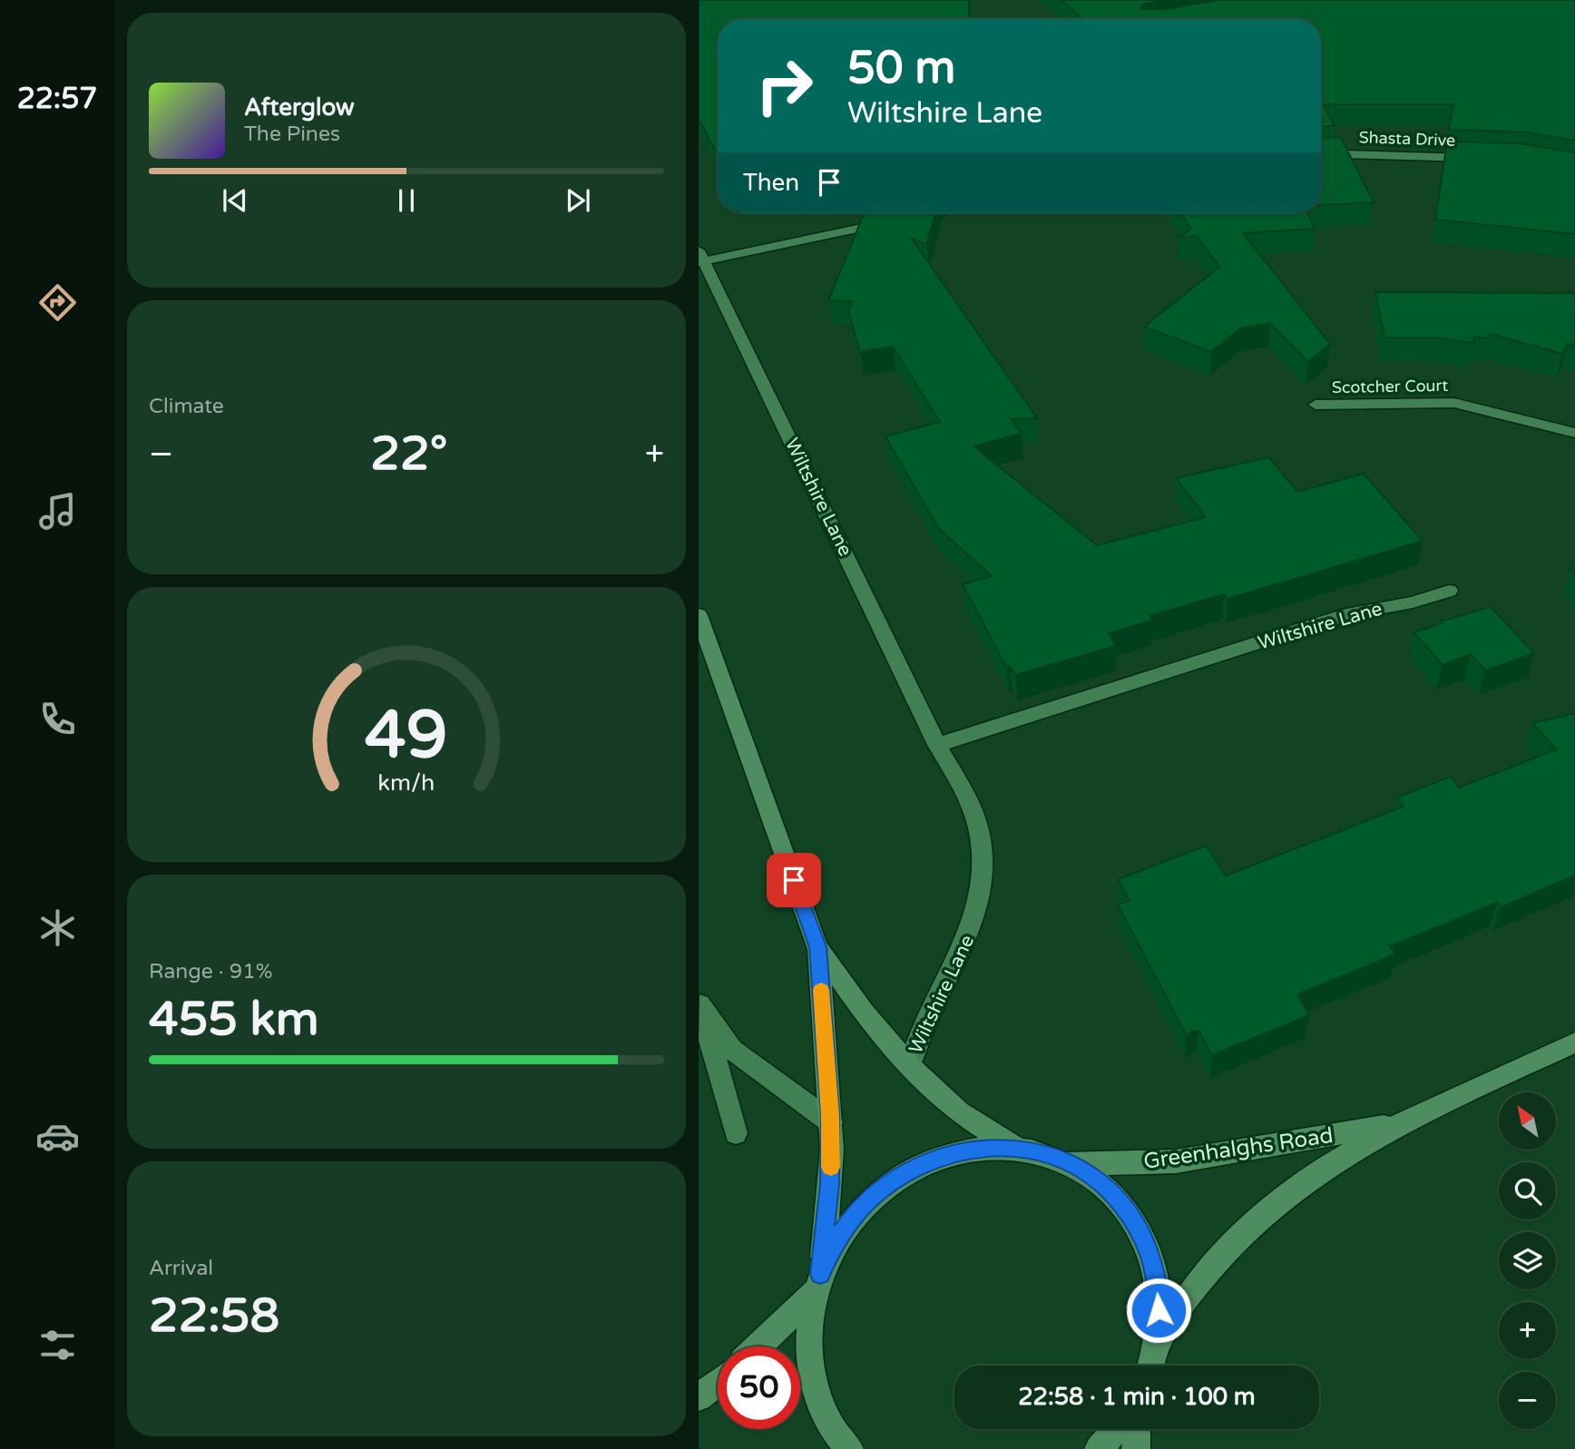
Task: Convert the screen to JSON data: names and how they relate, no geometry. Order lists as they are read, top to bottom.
{
  "streets": {
    "main road": ["Wiltshire Lane", "Greenhalghs Road"],
    "street": ["Shasta Drive", "Scotcher Court"]
  },
  "north": "top left",
  "page": {
    "tabs": "22:57",
    "turn": ["50 m", "Wiltshire Lane"],
    "song": ["Afterglow", "The Pines"],
    "then": "Then",
    "tile": [
      "Climate",
      ["Range · 91%", "455 km"],
      ["Arrival", "22:58"]
    ],
    "heat": ["−", "22°", "+"],
    "map_buttons": ["+", "−"],
    "limit": "50",
    "trip": "22:58 · 1 min · 100 m",
    "gauge": ["49", "km/h"]
  }
}
